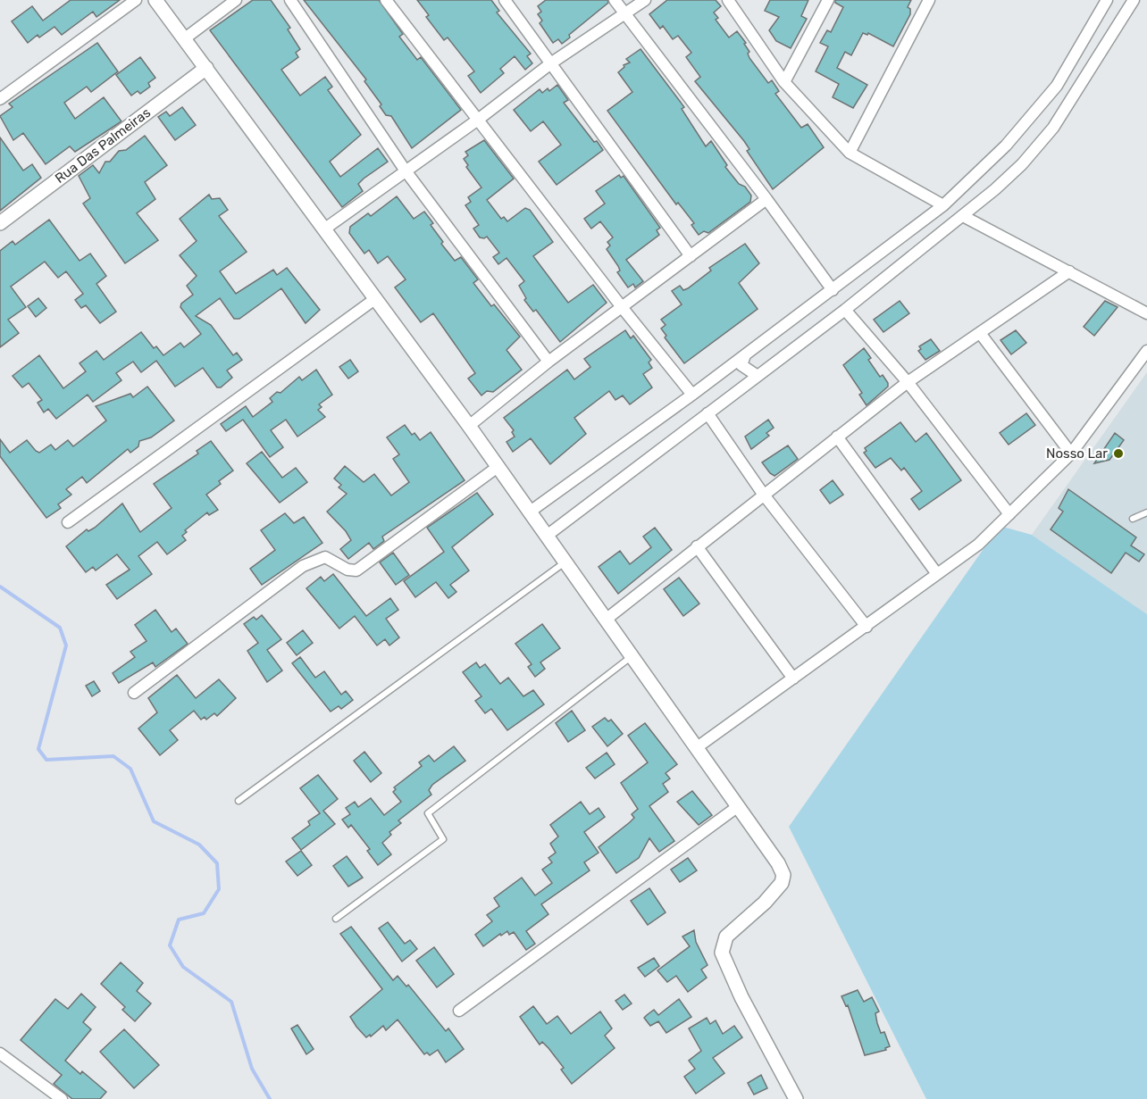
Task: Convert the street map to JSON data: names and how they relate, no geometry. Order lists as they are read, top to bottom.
{
  "streets": {
    "street": ["Rua Das Palmeiras"]
  },
  "places": ["Nosso Lar"]
}
